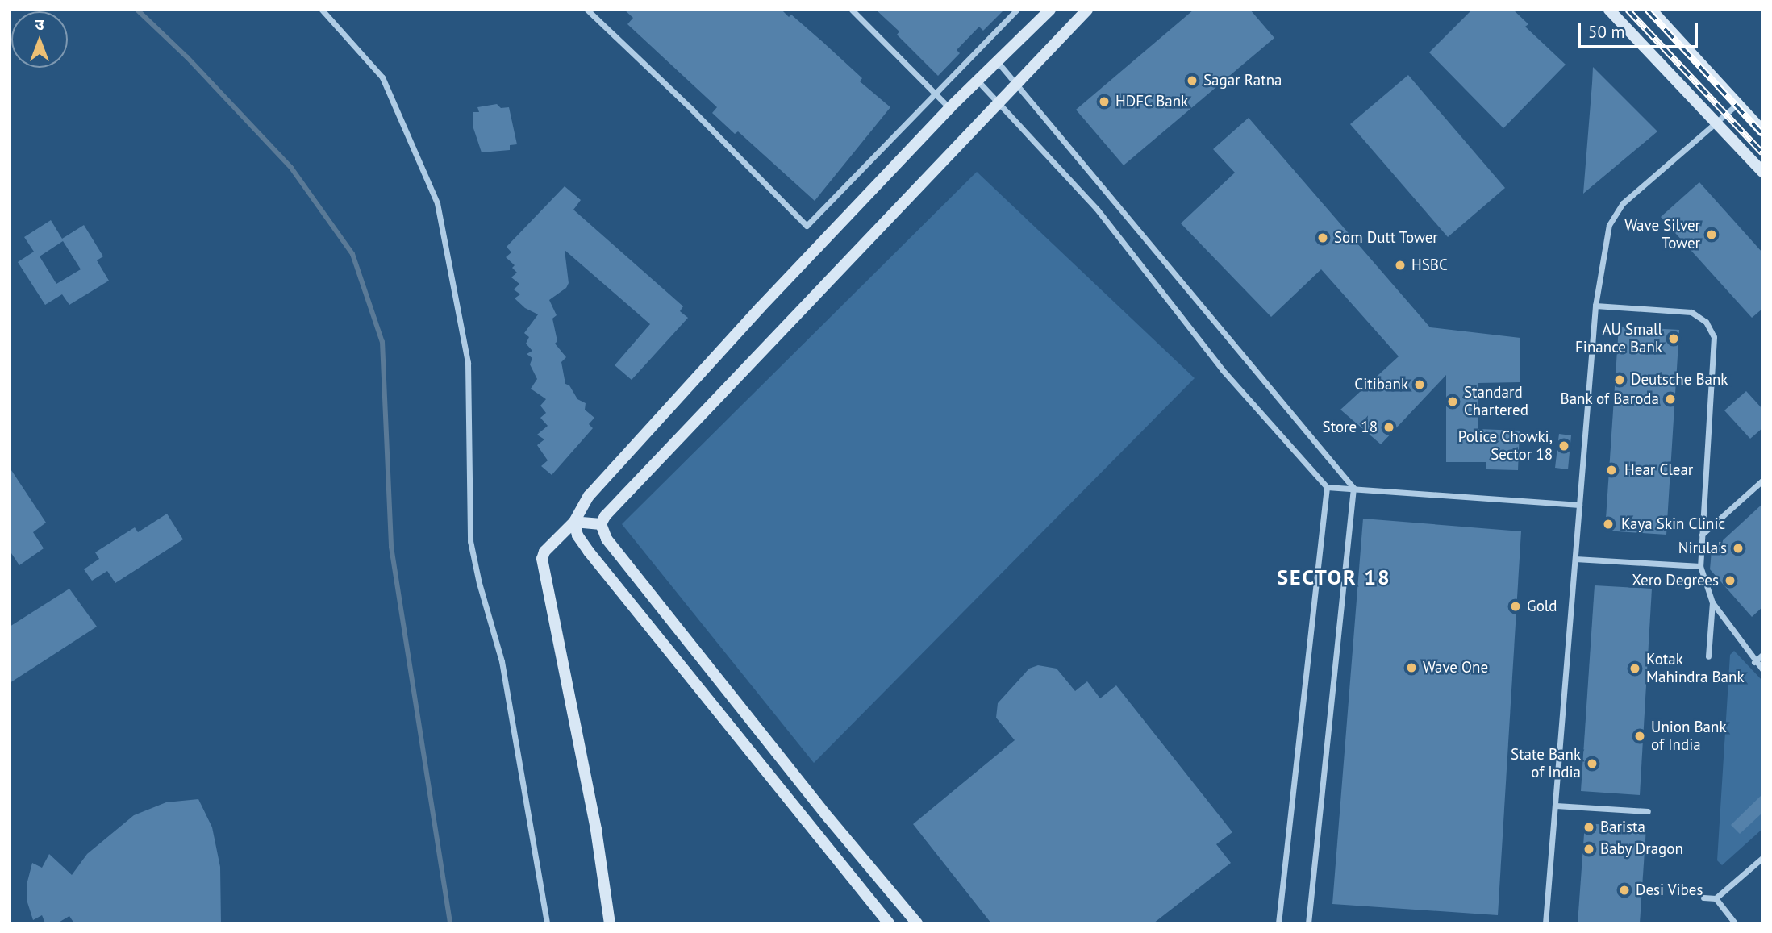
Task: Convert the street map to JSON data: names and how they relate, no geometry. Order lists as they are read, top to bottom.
{
  "districts": ["SECTOR 18"],
  "places": [
    "Sagar Ratna",
    "HDFC Bank",
    "Wave Silver Tower",
    "Som Dutt Tower",
    "HSBC",
    "AU Small Finance Bank",
    "Deutsche Bank",
    "Citibank",
    "Bank of Baroda",
    "Standard Chartered",
    "Store 18",
    "Police Chowki, Sector 18",
    "Hear Clear",
    "Kaya Skin Clinic",
    "Nirula's",
    "Xero Degrees",
    "Gold",
    "Wave One",
    "Kotak Mahindra Bank",
    "Union Bank of India",
    "State Bank of India",
    "Barista",
    "Baby Dragon",
    "Desi Vibes"
  ],
  "scale_bar": "50 m",
  "north": "top"
}
